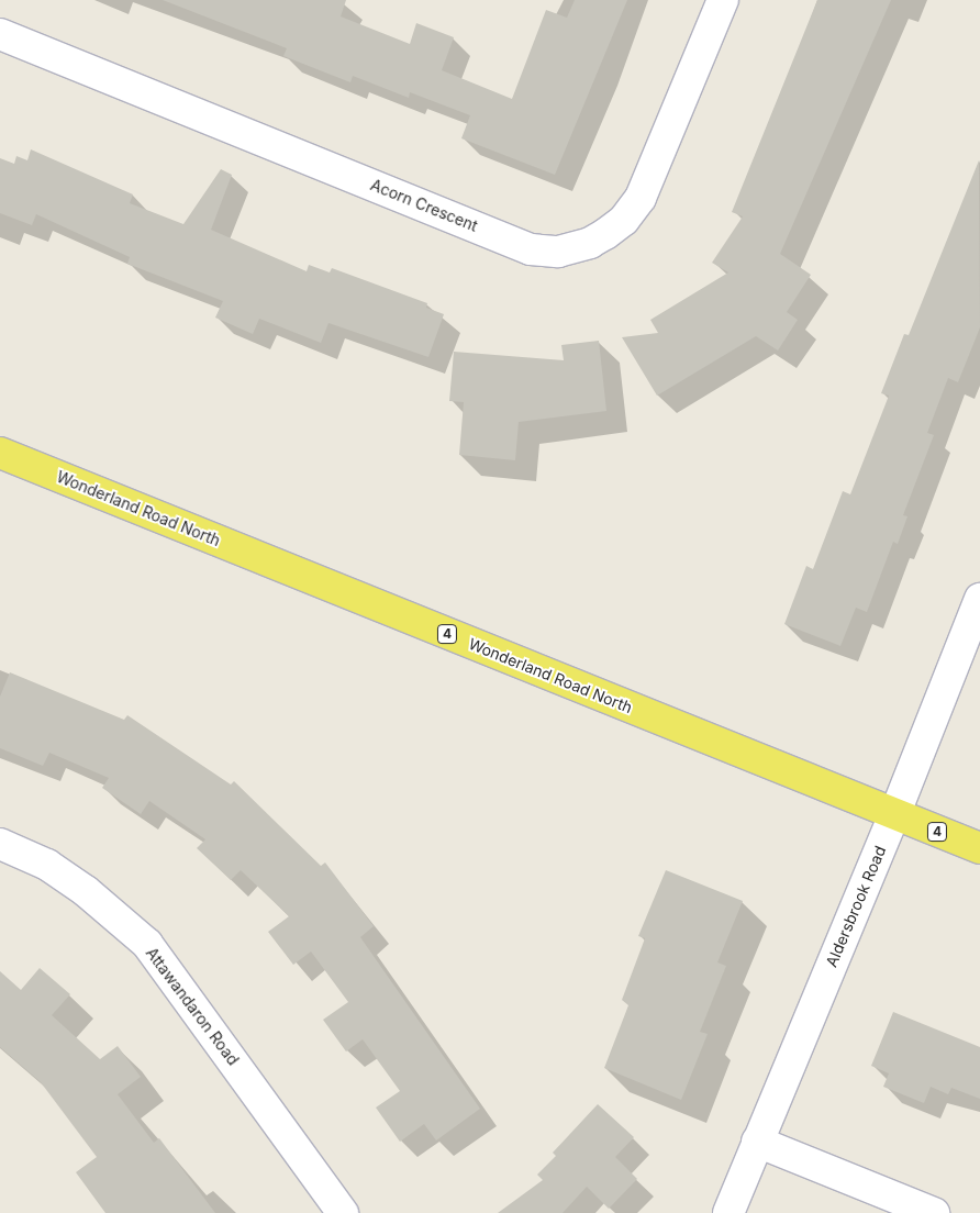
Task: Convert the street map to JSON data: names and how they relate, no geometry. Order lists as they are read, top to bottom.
{
  "streets": {
    "main road": ["Wonderland Road North", "4"],
    "street": ["Acorn Crescent", "Aldersbrook Road", "Attawandaron Road"]
  },
  "crossings": [
    ["Wonderland Road North", "Aldersbrook Road"]
  ]
}
